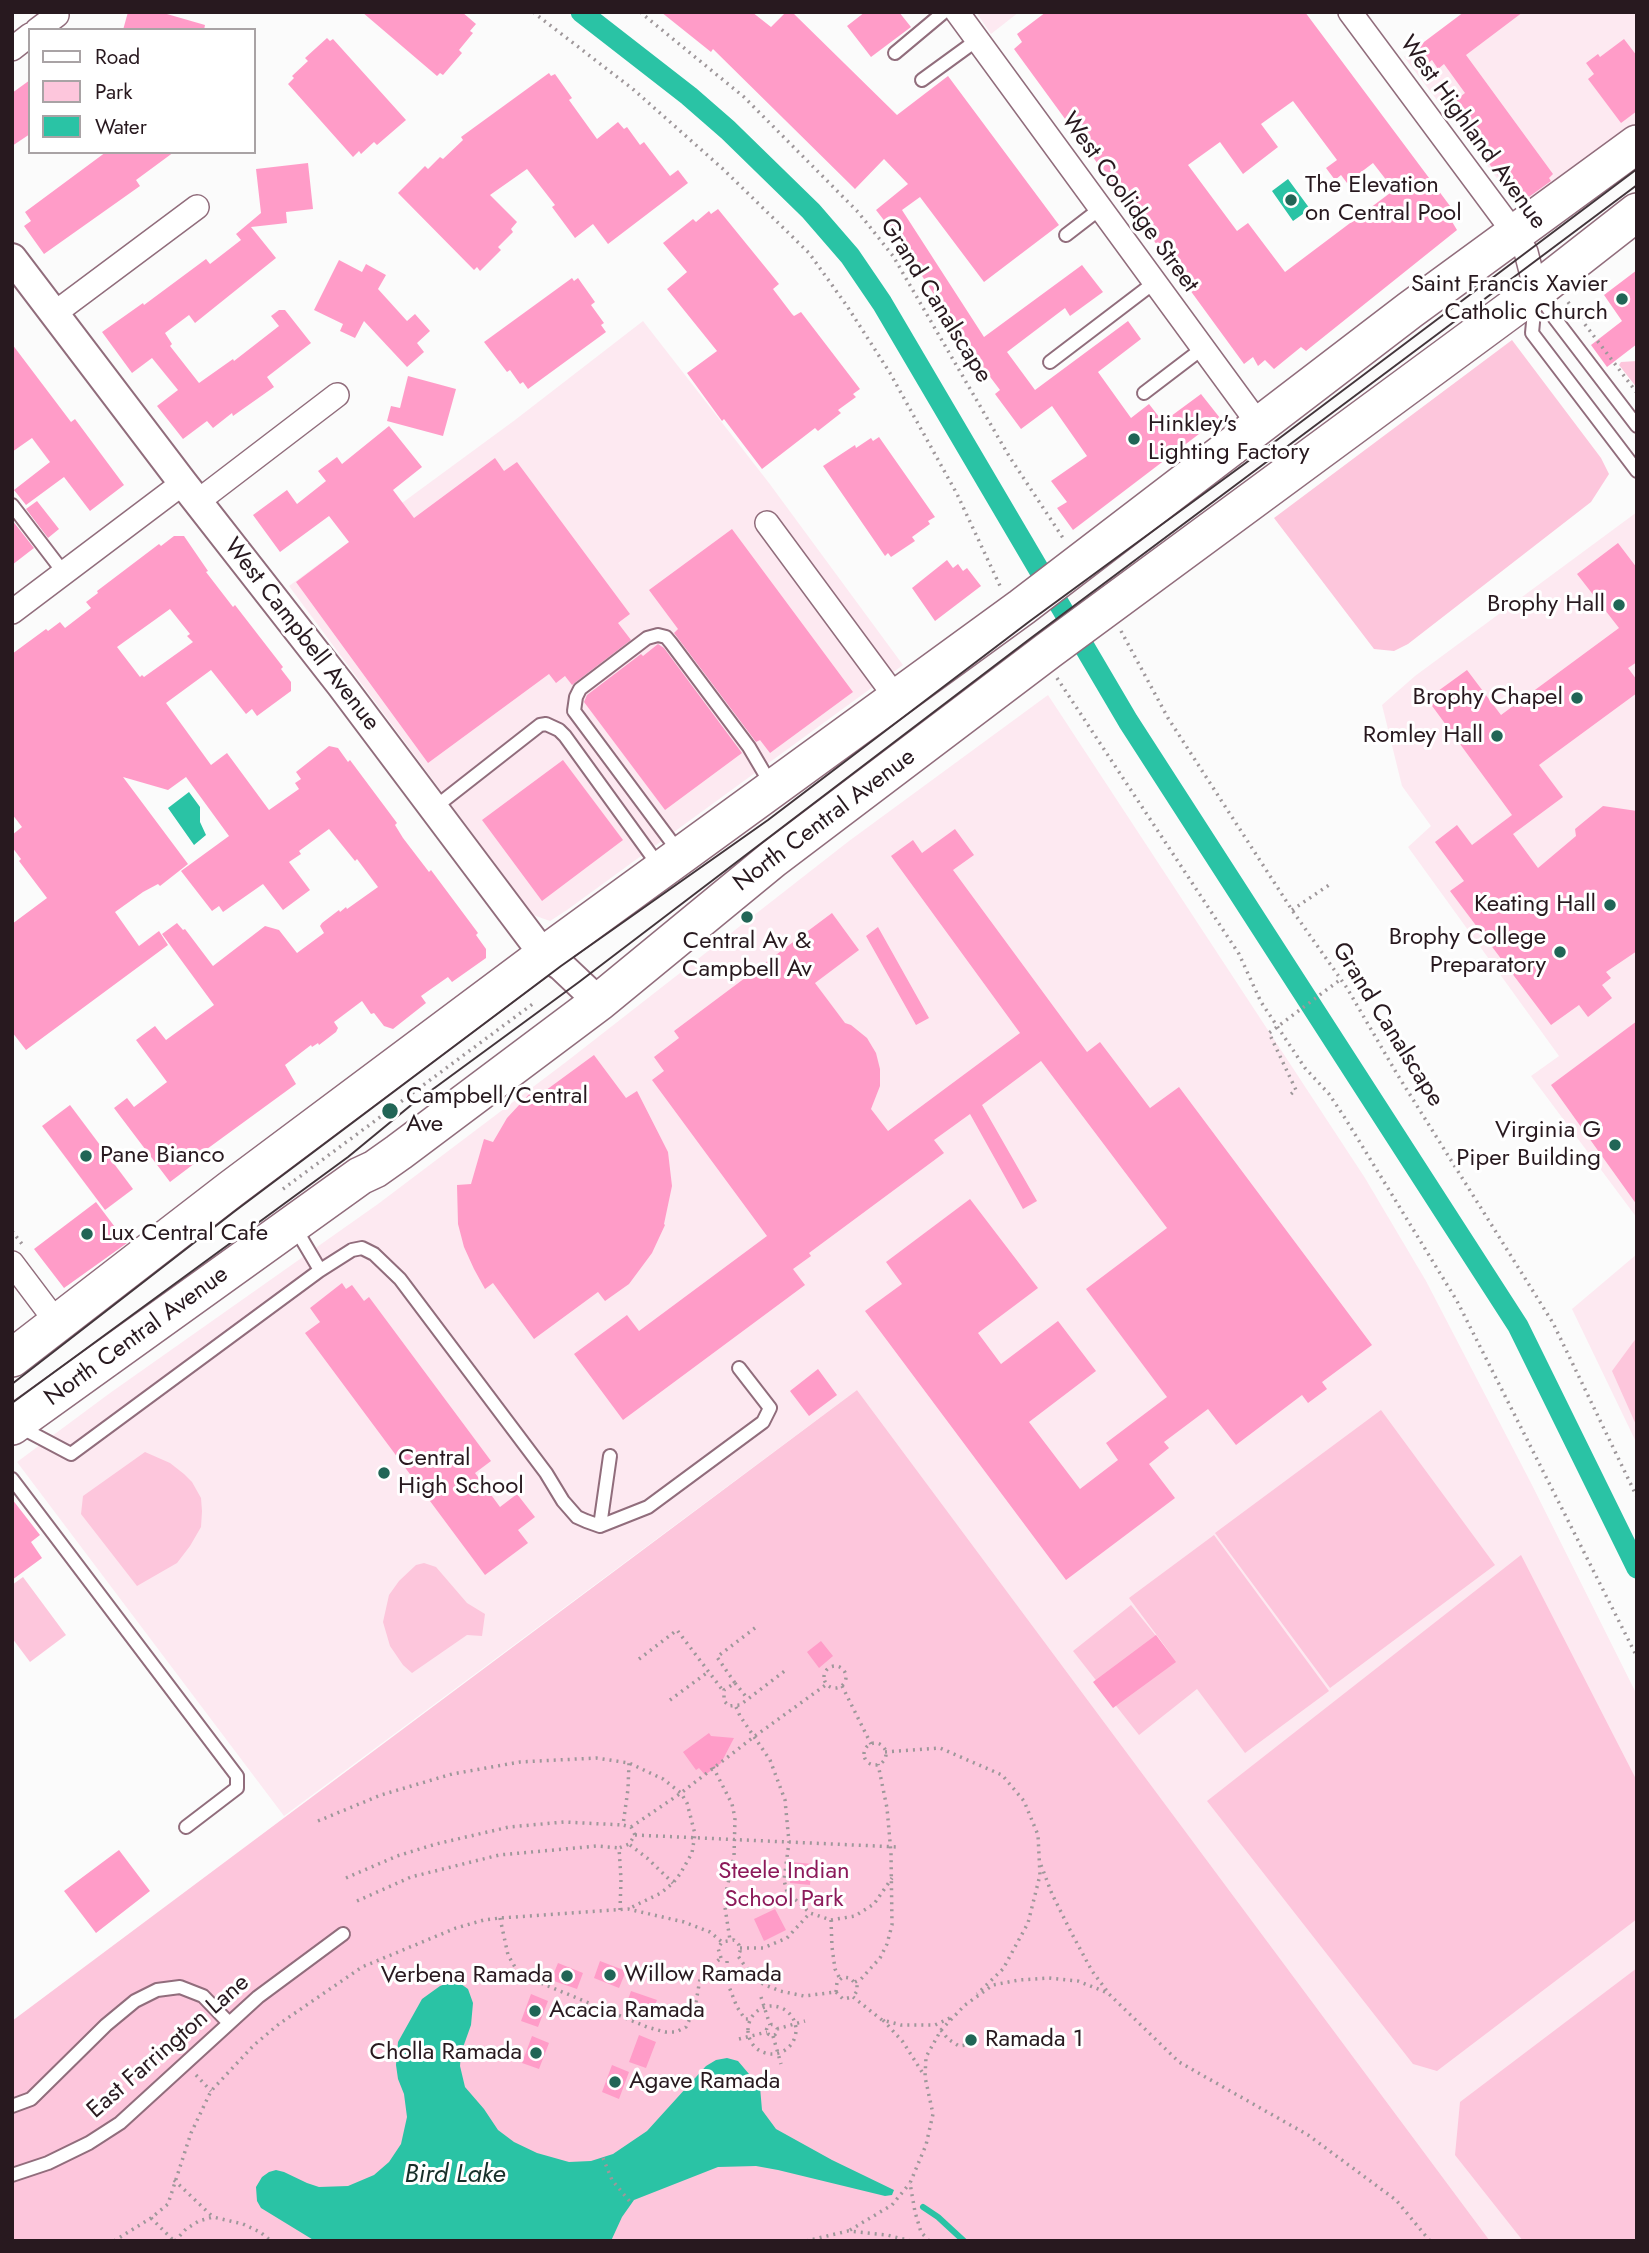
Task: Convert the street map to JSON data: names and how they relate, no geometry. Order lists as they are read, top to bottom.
{
  "streets": {
    "main road": ["North Central Avenue"],
    "street": ["West Highland Avenue", "West Coolidge Street", "West Campbell Avenue"],
    "lane": ["East Farrington Lane"],
    "path": ["Grand Canalscape"]
  },
  "crossings": [
    ["West Highland Avenue", "North Central Avenue"],
    ["Grand Canalscape", "North Central Avenue"],
    ["West Campbell Avenue", "North Central Avenue"]
  ],
  "water": ["Bird Lake"],
  "parks": ["Steele Indian School Park"],
  "places": [
    "The Elevation on Central Pool",
    "Saint Francis Xavier Catholic Church",
    "Hinkley's Lighting Factory",
    "Brophy Hall",
    "Brophy Chapel",
    "Romley Hall",
    "Keating Hall",
    "Central Av & Campbell Av",
    "Brophy College Preparatory",
    "Campbell/Central Ave",
    "Virginia G Piper Building",
    "Pane Bianco",
    "Lux Central Cafe",
    "Central High School",
    "Willow Ramada",
    "Verbena Ramada",
    "Acacia Ramada",
    "Ramada 1",
    "Cholla Ramada",
    "Agave Ramada"
  ],
  "legend": ["Road", "Park", "Water"]
}
